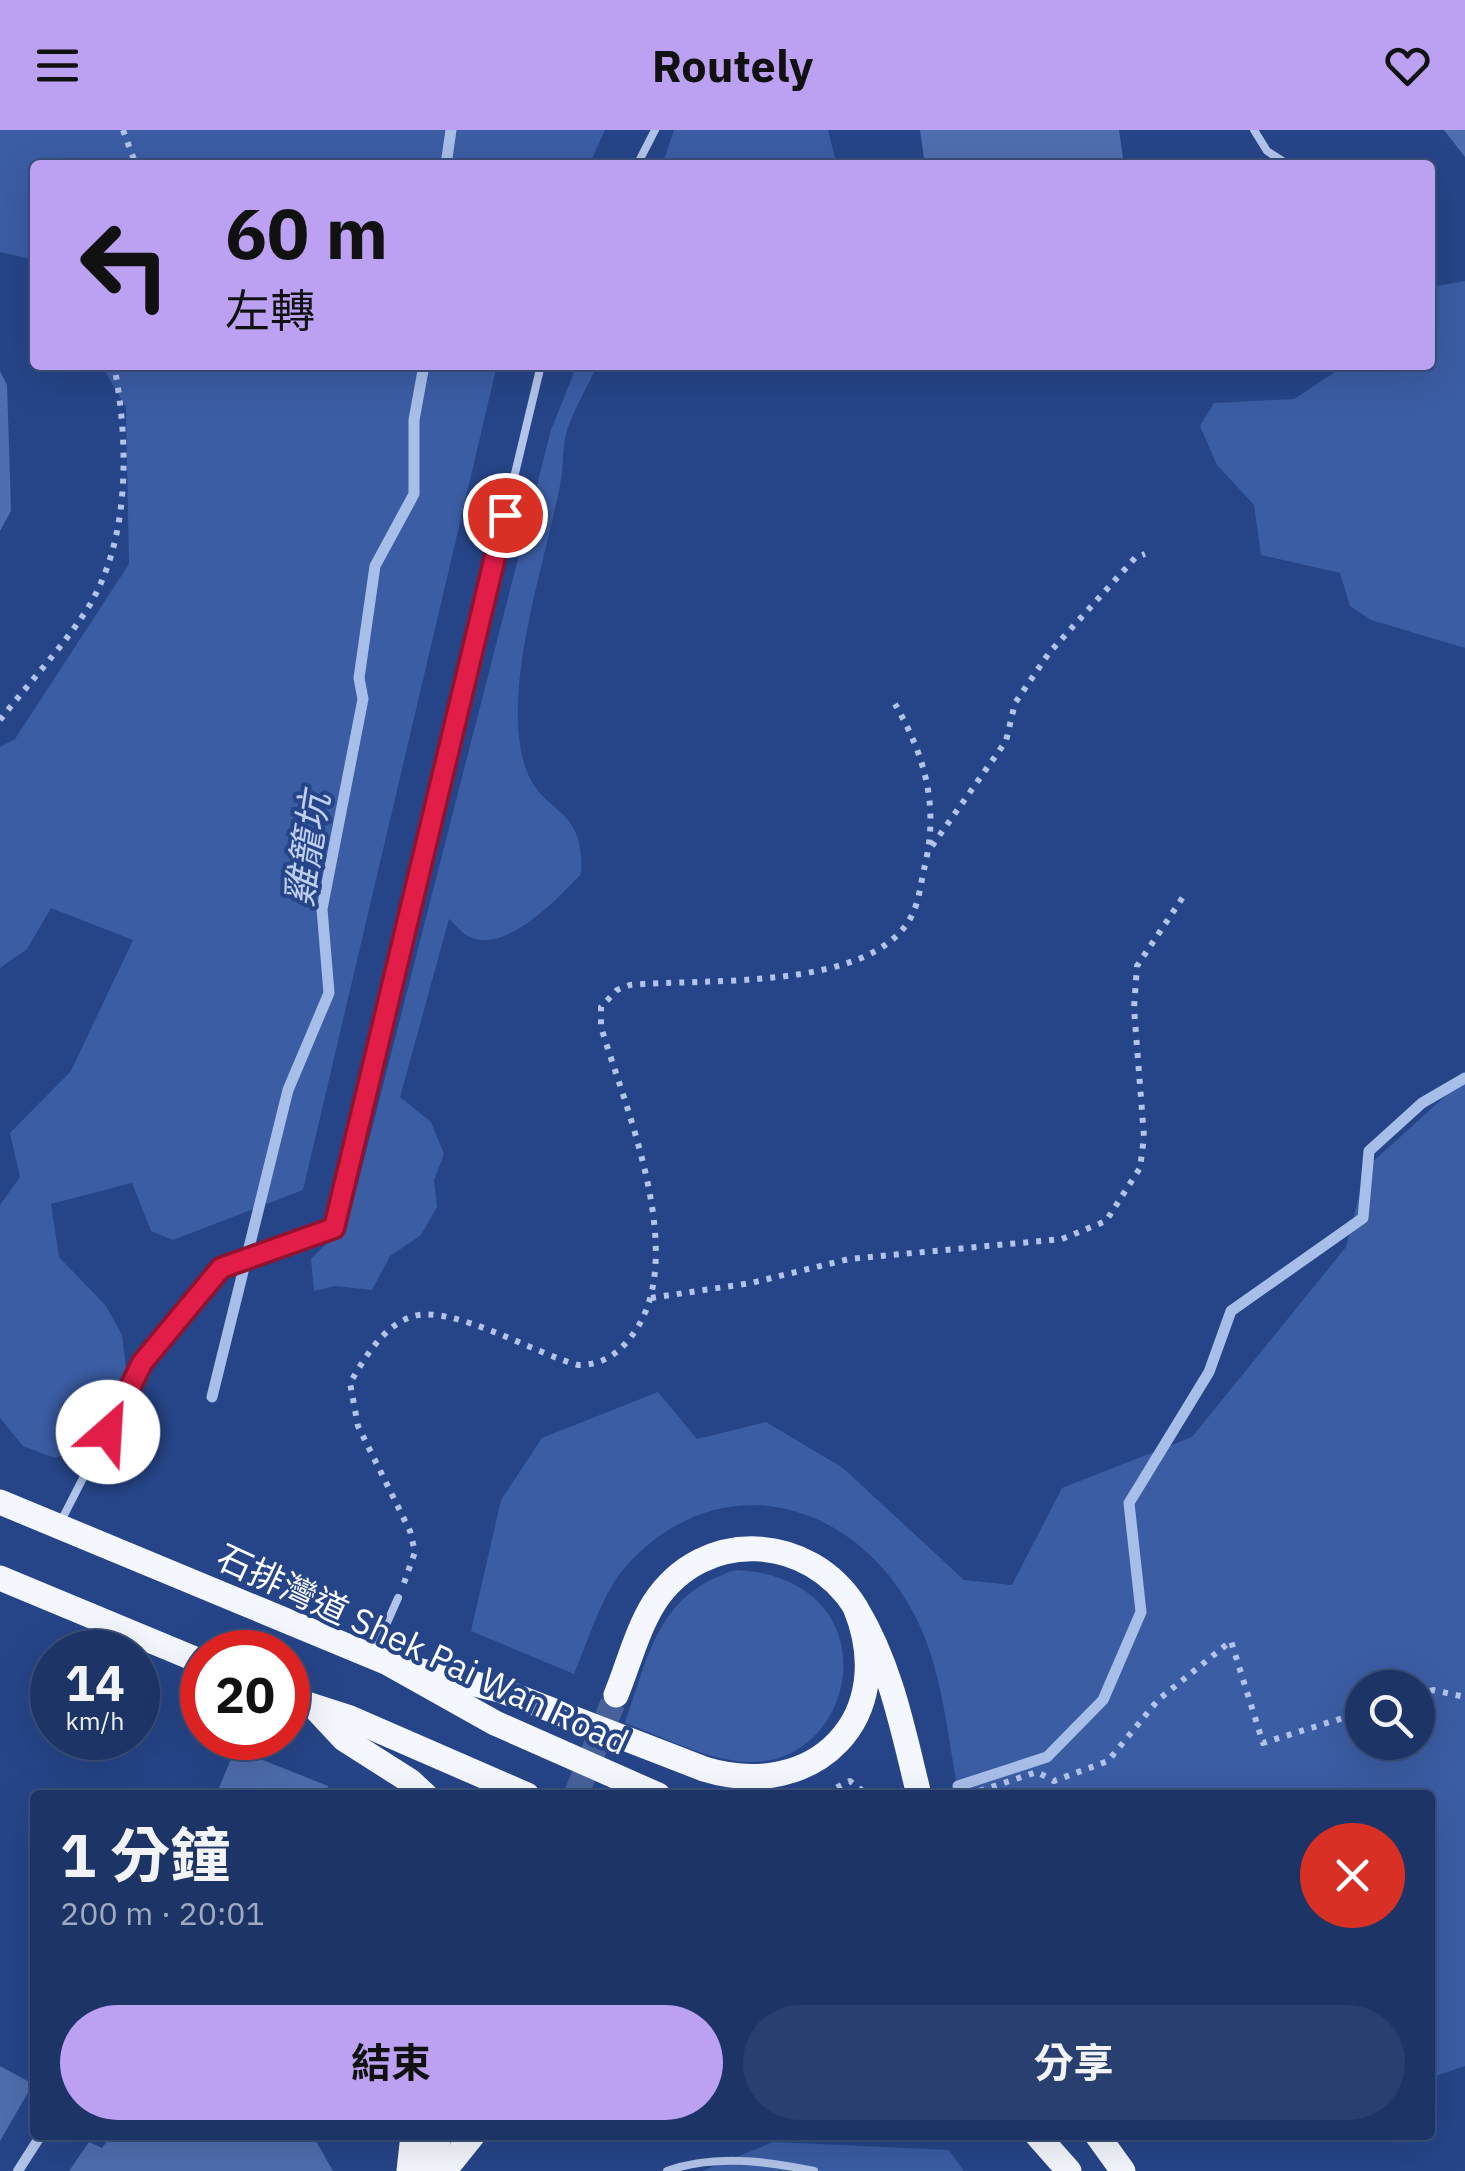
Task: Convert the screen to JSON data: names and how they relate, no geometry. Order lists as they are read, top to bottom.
{
  "streets": {
    "main road": ["石排灣道 Shek Pai Wan Road"]
  },
  "water": ["雞籠坑"],
  "page": {
    "header": "Routely",
    "turn": ["60 m", "左轉"],
    "speed": "14 km/h",
    "limit": "20",
    "heading": ["1 分鐘", "200 m · 20:01"],
    "buttons": ["結束", "分享"]
  }
}
